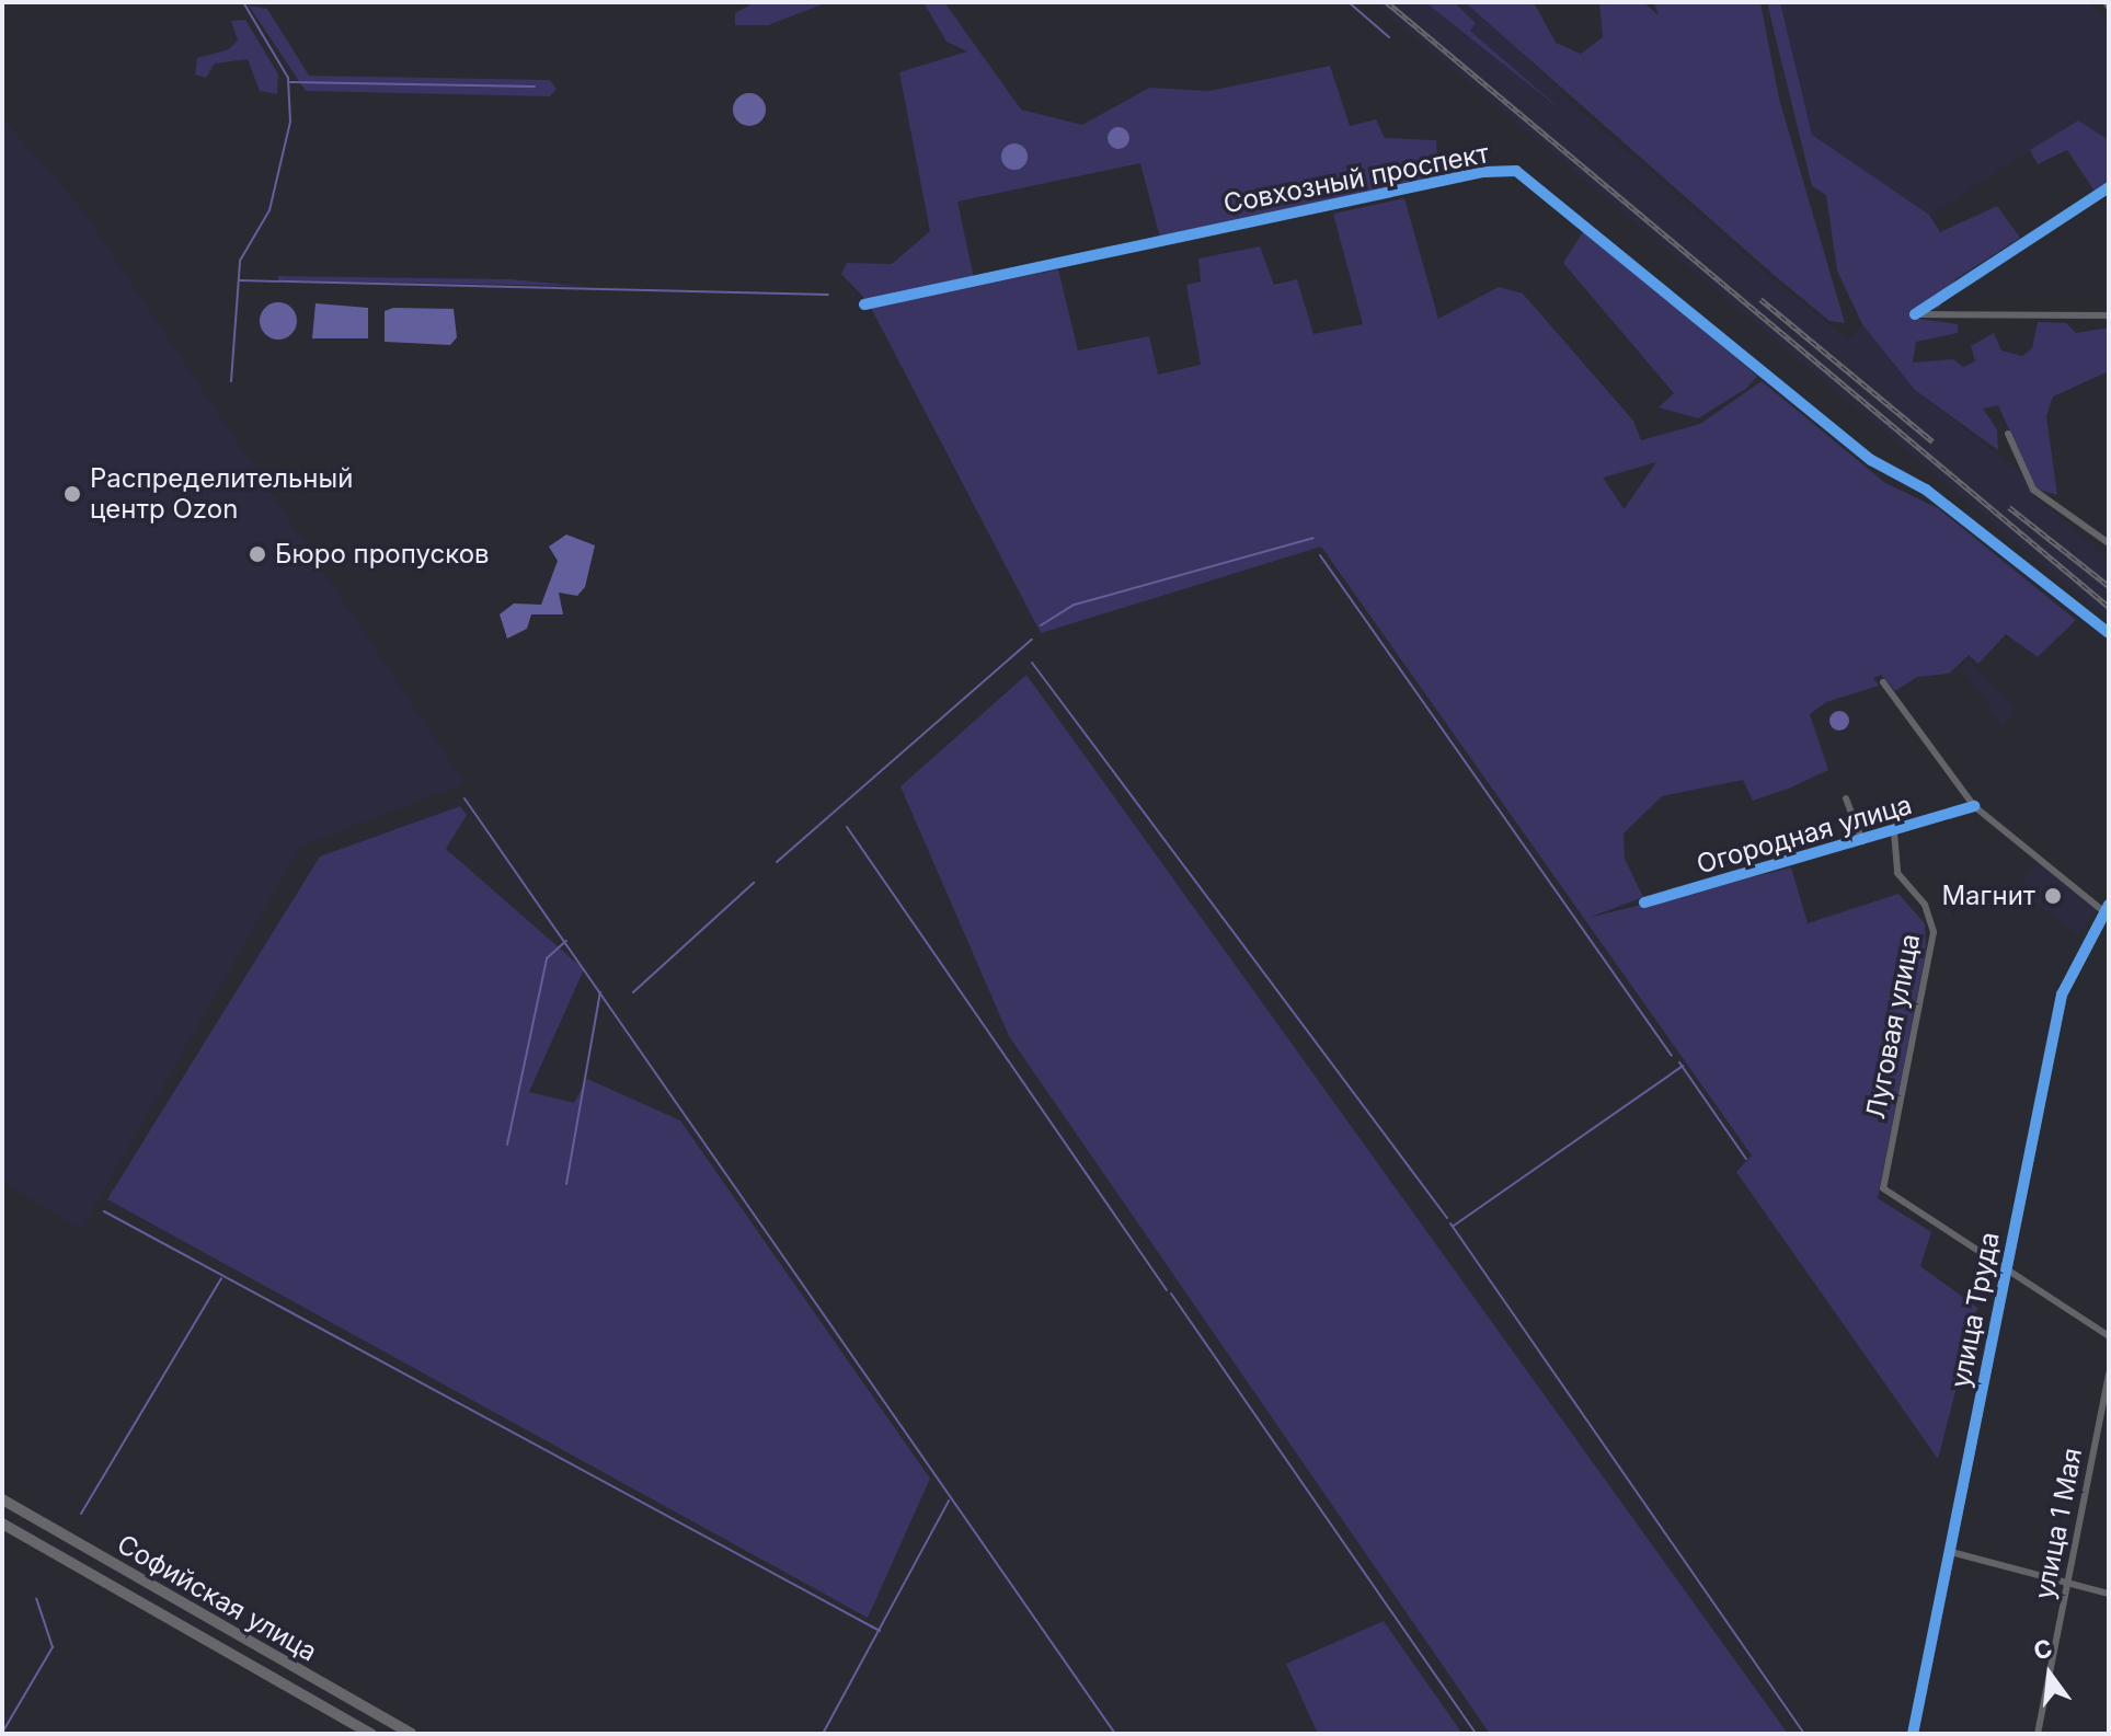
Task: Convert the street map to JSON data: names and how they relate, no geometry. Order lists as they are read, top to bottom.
{
  "streets": {
    "main road": ["Софийская улица"],
    "street": [
      "Совхозный проспект",
      "Огородная улица",
      "Луговая улица",
      "улица Труда",
      "улица 1 Мая"
    ]
  },
  "crossings": [
    ["Огородная улица", "Луговая улица"],
    ["Луговая улица", "улица Труда"]
  ],
  "places": ["Распределительный центр Ozon", "Бюро пропусков", "Магнит"],
  "north": "top"
}
